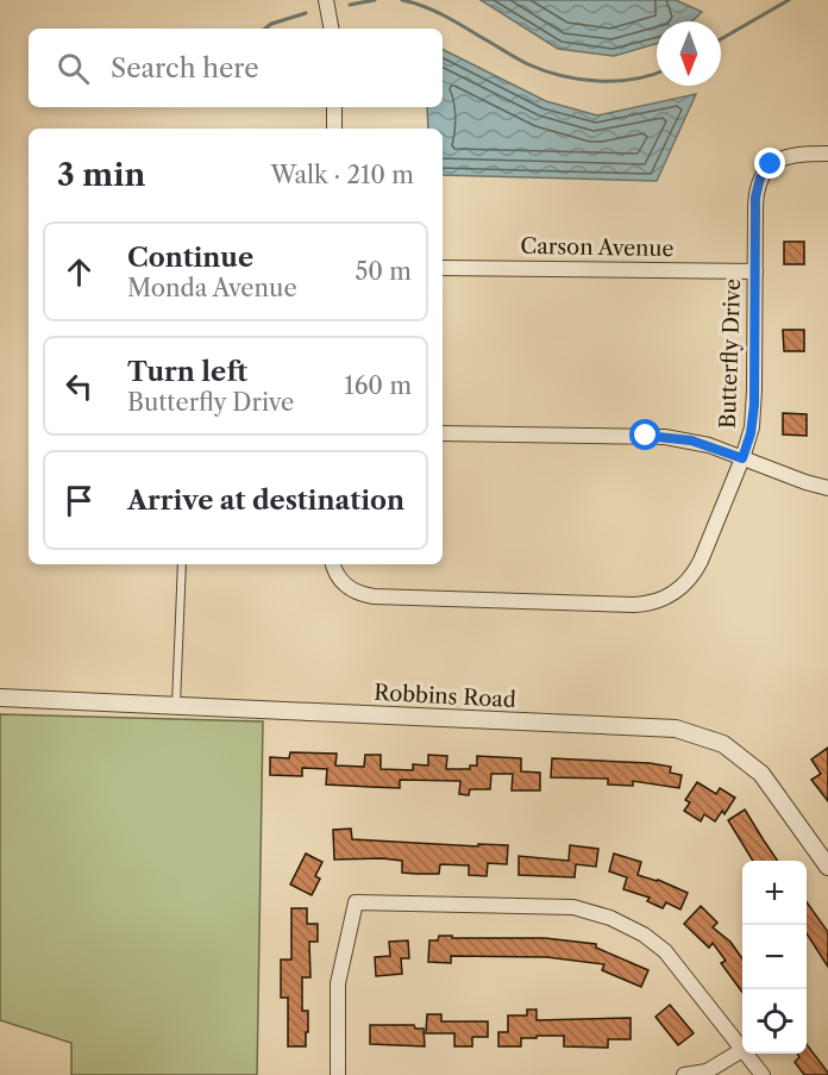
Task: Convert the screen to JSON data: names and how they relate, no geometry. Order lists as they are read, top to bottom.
{
  "streets": {
    "street": ["Carson Avenue", "Butterfly Drive", "Robbins Road"]
  },
  "crossings": [
    ["Carson Avenue", "Butterfly Drive"]
  ],
  "north": "bottom",
  "page": {
    "search": "Search here",
    "heading": ["3 min", "Walk · 210 m"],
    "list": [
      ["Continue", "Monda Avenue", "50 m"],
      ["Turn left", "Butterfly Drive", "160 m"],
      "Arrive at destination"
    ],
    "map_buttons": ["+", "−"]
  }
}
